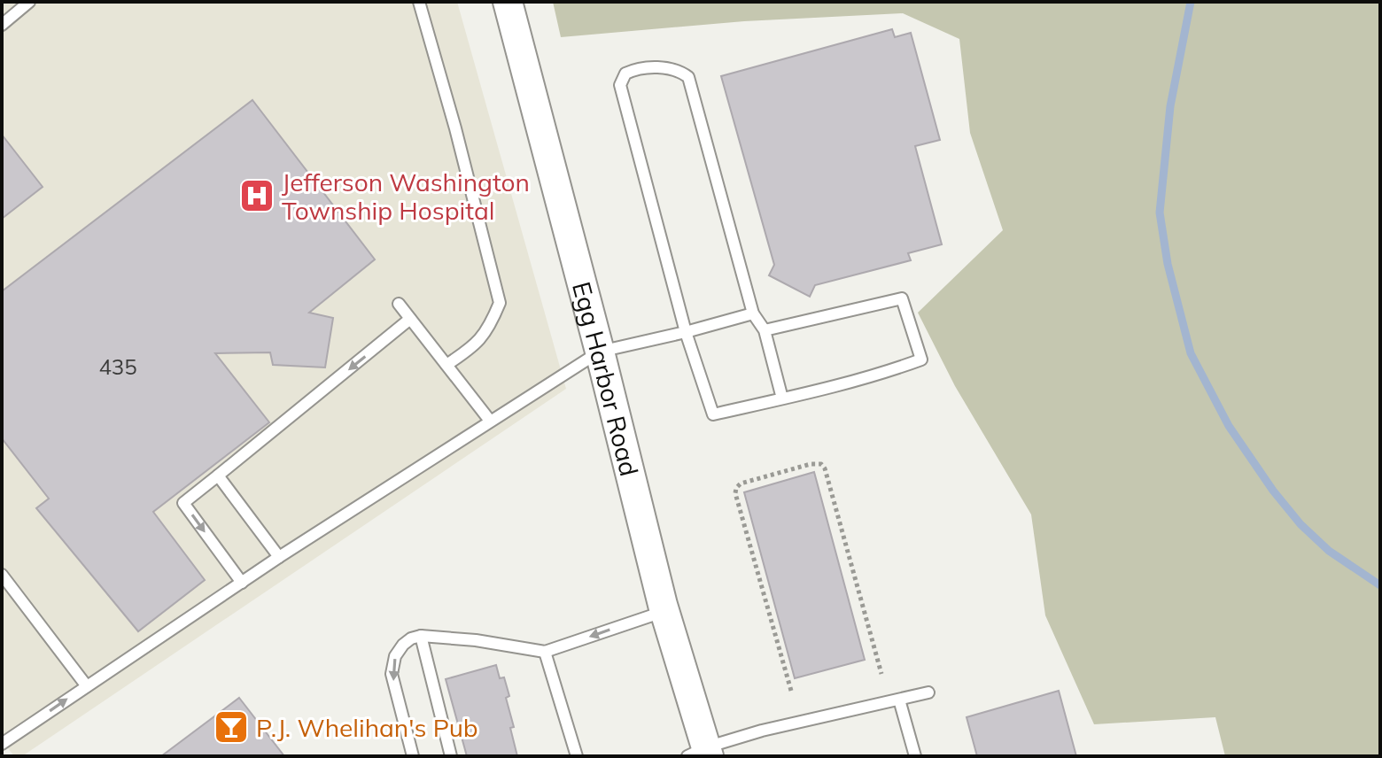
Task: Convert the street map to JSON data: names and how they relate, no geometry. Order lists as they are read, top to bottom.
{
  "streets": {
    "main road": ["Egg Harbor Road"]
  },
  "places": {
    "hospital": ["Jefferson Washington Township Hospital"],
    "bar": ["P.J. Whelihan's Pub"]
  },
  "house_numbers": ["435"]
}
